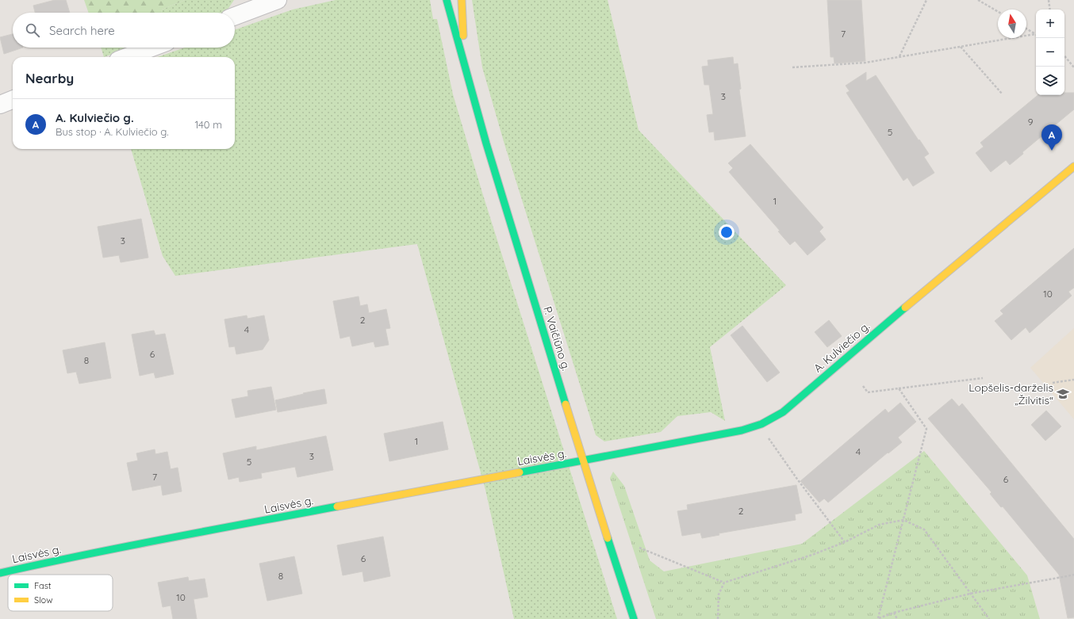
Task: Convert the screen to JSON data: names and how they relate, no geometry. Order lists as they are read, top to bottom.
{
  "streets": {
    "street": ["P. Vaičiūno g.", "A. Kulviečio g.", "Laisvės g."]
  },
  "crossings": [
    ["P. Vaičiūno g.", "A. Kulviečio g."],
    ["P. Vaičiūno g.", "Laisvės g."],
    ["A. Kulviečio g.", "Laisvės g."]
  ],
  "places": {
    "school or university": ["Lopšelis-darželis „Žilvitis“"]
  },
  "house_numbers": [
    "7",
    "3",
    "9",
    "5",
    "1",
    "3",
    "10",
    "2",
    "4",
    "6",
    "8",
    "1",
    "4",
    "3",
    "5",
    "7",
    "6",
    "2",
    "6",
    "8",
    "10"
  ],
  "legend": ["Fast", "Slow"],
  "north": "top",
  "page": {
    "map_buttons": ["+", "−"],
    "search": "Search here",
    "heading": "Nearby",
    "list": [
      {
        "mark": "A",
        "name": "A. Kulviečio g.",
        "note": "Bus stop · A. Kulviečio g.",
        "value": "140 m"
      }
    ],
    "pins": "A"
  }
}
